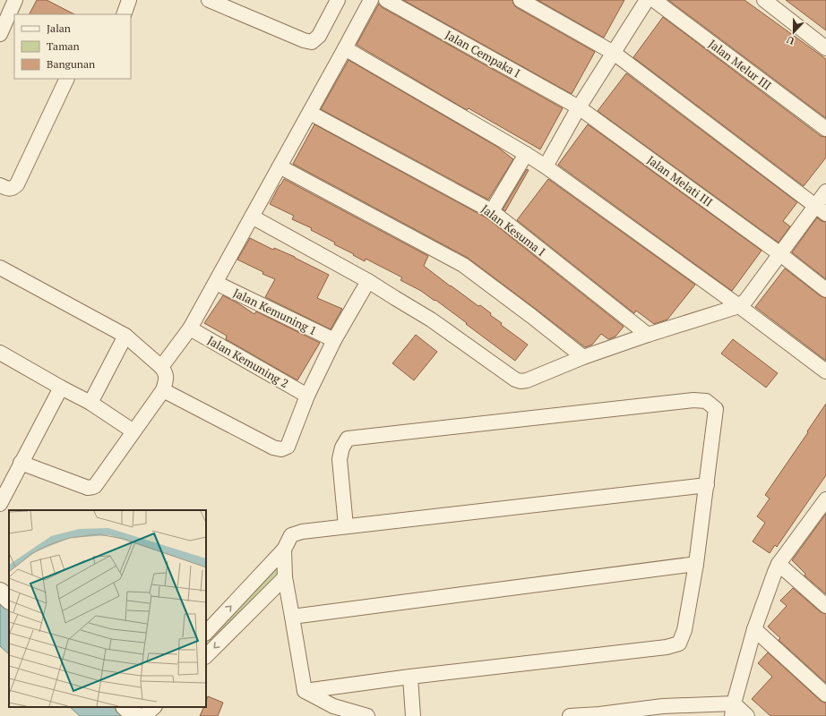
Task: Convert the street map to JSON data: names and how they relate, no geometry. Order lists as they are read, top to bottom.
{
  "streets": {
    "street": [
      "Jalan Cempaka I",
      "Jalan Melur III",
      "Jalan Melati III",
      "Jalan Kesuma I",
      "Jalan Kemuning 1",
      "Jalan Kemuning 2"
    ]
  },
  "crossings": [
    ["Jalan Cempaka I", "Jalan Melati III"]
  ],
  "legend": ["Jalan", "Taman", "Bangunan"],
  "north": "bottom"
}
